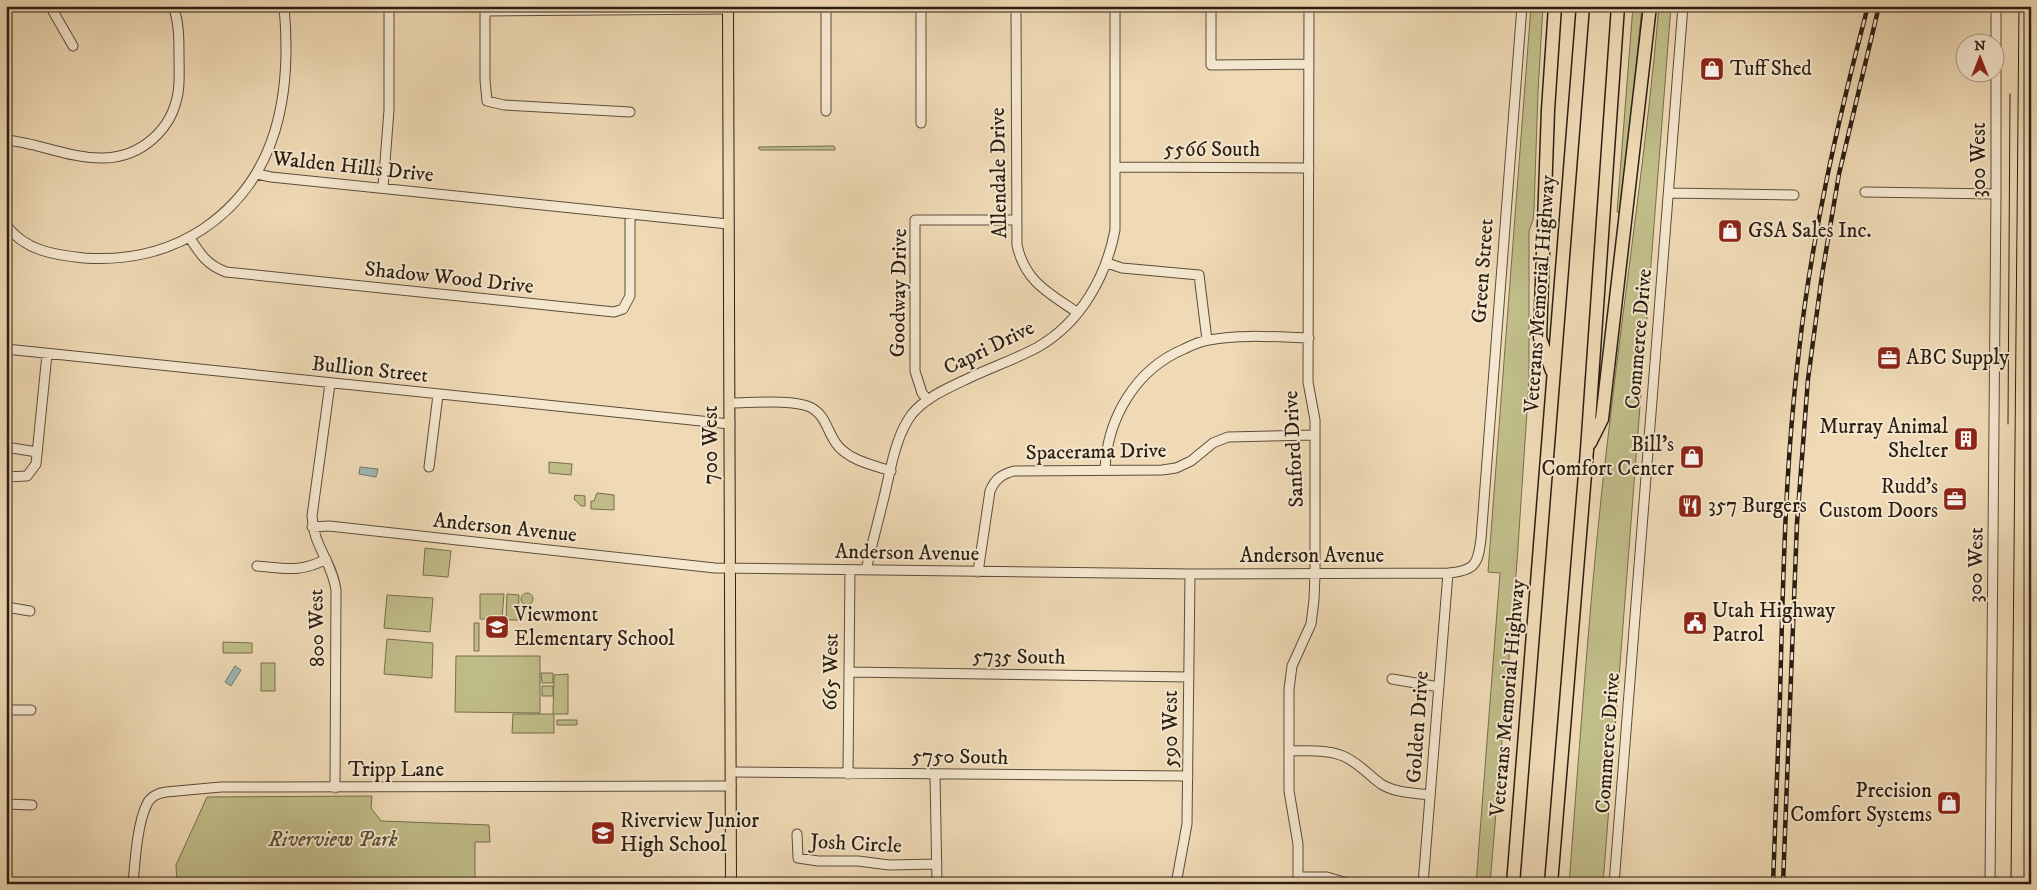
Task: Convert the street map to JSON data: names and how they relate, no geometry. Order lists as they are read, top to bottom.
{
  "streets": {
    "highway": ["Veterans Memorial Highway"],
    "main road": ["700 West"],
    "street": [
      "5566 South",
      "300 West",
      "Walden Hills Drive",
      "Allendale Drive",
      "Green Street",
      "Shadow Wood Drive",
      "Goodway Drive",
      "Commerce Drive",
      "Capri Drive",
      "Bullion Street",
      "Sanford Drive",
      "Spacerama Drive",
      "Anderson Avenue",
      "800 West",
      "5735 South",
      "665 West",
      "Golden Drive",
      "590 West",
      "5750 South",
      "Tripp Lane",
      "Josh Circle"
    ]
  },
  "crossings": [
    ["5566 South", "Capri Drive"],
    ["5566 South", "Sanford Drive"],
    ["Walden Hills Drive", "Shadow Wood Drive"],
    ["Walden Hills Drive", "700 West"],
    ["Allendale Drive", "Goodway Drive"],
    ["Allendale Drive", "Capri Drive"],
    ["Green Street", "Anderson Avenue"],
    ["Goodway Drive", "Capri Drive"],
    ["Capri Drive", "Anderson Avenue"],
    ["Bullion Street", "700 West"],
    ["Bullion Street", "800 West"],
    ["700 West", "Anderson Avenue"],
    ["700 West", "5750 South"],
    ["700 West", "Tripp Lane"],
    ["Sanford Drive", "Spacerama Drive"],
    ["Sanford Drive", "Anderson Avenue"],
    ["Spacerama Drive", "Anderson Avenue"],
    ["Anderson Avenue", "800 West"],
    ["Anderson Avenue", "665 West"],
    ["Anderson Avenue", "Golden Drive"],
    ["Anderson Avenue", "590 West"],
    ["800 West", "Tripp Lane"],
    ["5735 South", "665 West"],
    ["5735 South", "590 West"],
    ["665 West", "5750 South"],
    ["590 West", "5750 South"]
  ],
  "parks": ["Riverview Park"],
  "places": {
    "shop": [
      "Tuff Shed",
      "GSA Sales Inc.",
      "Bill's Comfort Center",
      "Precision Comfort Systems"
    ],
    "office": ["ABC Supply", "Rudd's Custom Doors"],
    "building": ["Murray Animal Shelter"],
    "restaurant": ["357 Burgers"],
    "public building": ["Utah Highway Patrol"],
    "school or university": ["Viewmont Elementary School", "Riverview Junior High School"]
  },
  "north": "top"
}
